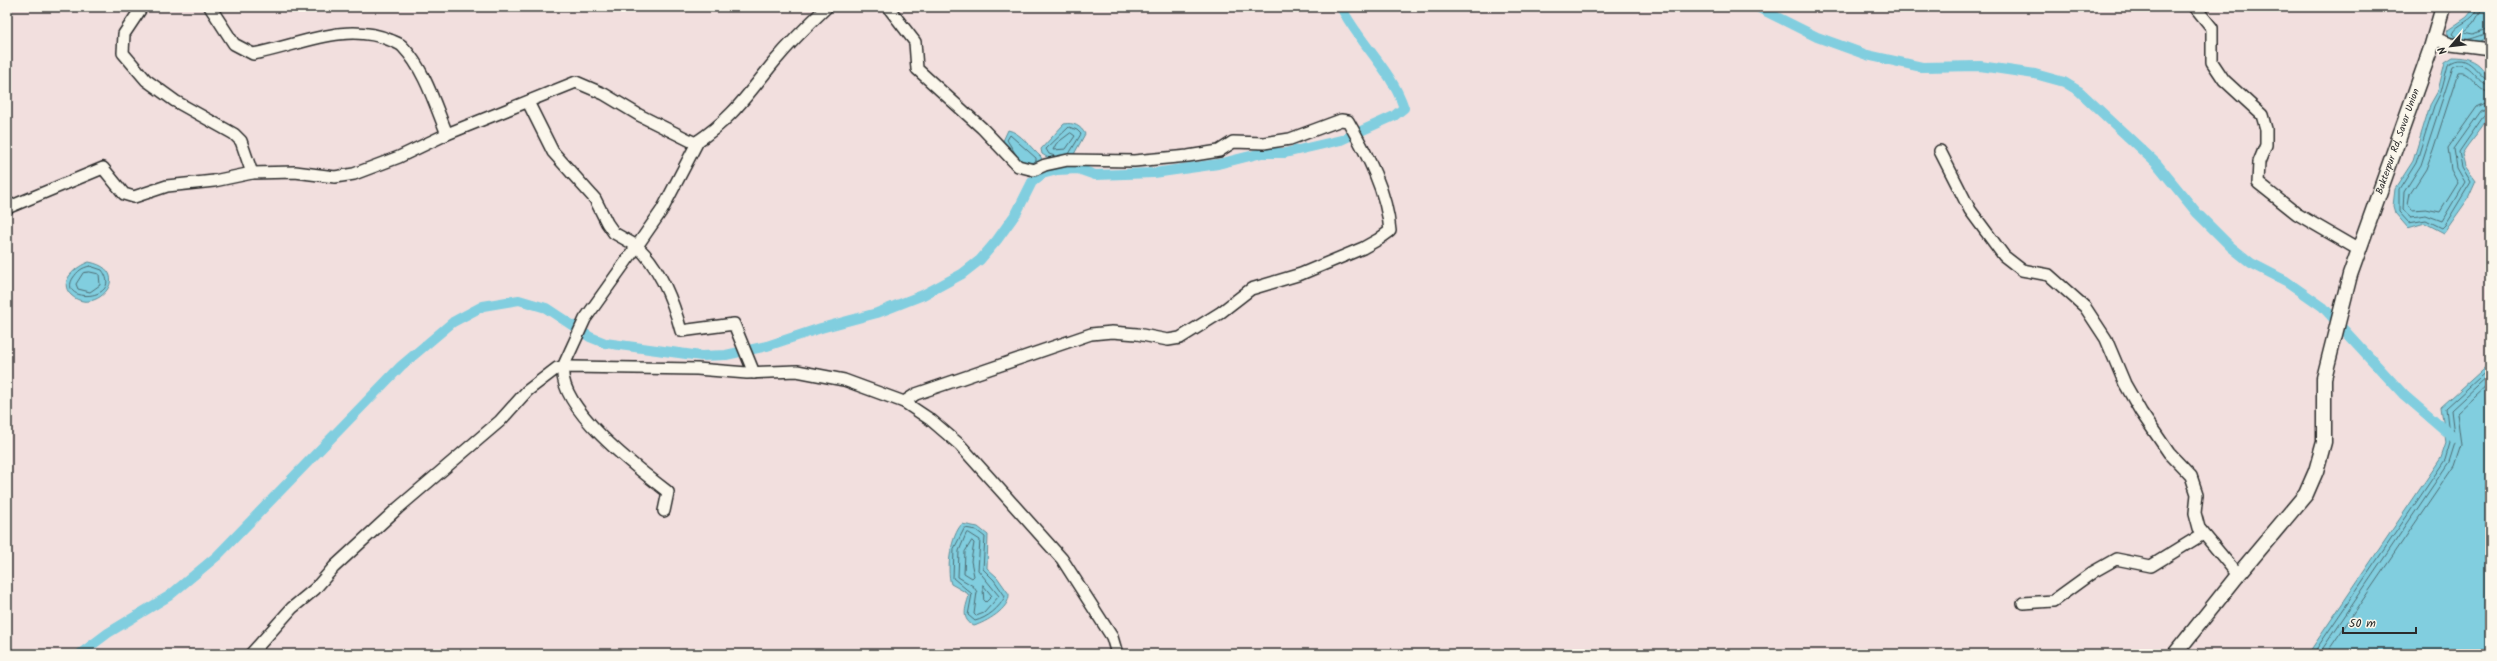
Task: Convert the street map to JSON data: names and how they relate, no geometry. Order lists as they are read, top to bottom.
{
  "streets": {
    "street": ["Bakterpur Rd, Savar Union"]
  },
  "scale_bar": "50 m",
  "north": "bottom left"
}
